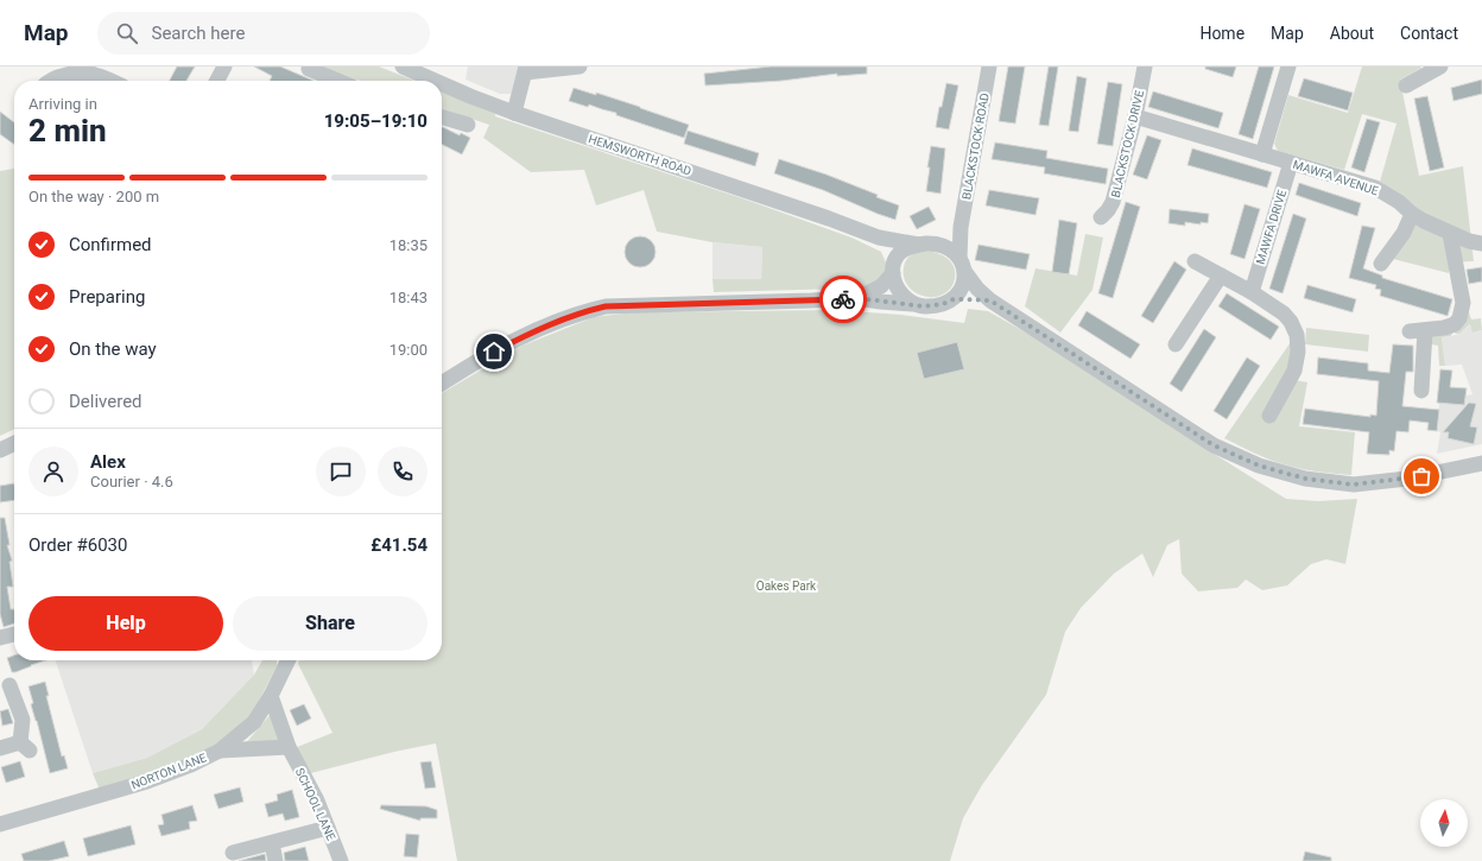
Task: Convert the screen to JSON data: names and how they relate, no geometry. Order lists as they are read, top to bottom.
{
  "streets": {
    "street": [
      "BLACKSTOCK DRIVE",
      "BLACKSTOCK ROAD",
      "HEMSWORTH ROAD",
      "MAWFA AVENUE",
      "MAWFA DRIVE",
      "NORTON LANE",
      "SCHOOL LANE"
    ]
  },
  "crossings": [
    ["BLACKSTOCK DRIVE", "MAWFA AVENUE"],
    ["BLACKSTOCK ROAD", "HEMSWORTH ROAD"],
    ["MAWFA AVENUE", "MAWFA DRIVE"],
    ["NORTON LANE", "SCHOOL LANE"]
  ],
  "parks": ["Oakes Park"],
  "north": "top",
  "page": {
    "header": "Map",
    "search": "Search here",
    "nav": [
      "Home",
      "Map",
      "About",
      "Contact"
    ],
    "heading": ["2 min", "Arriving in", "19:05–19:10"],
    "panel": [
      "Alex",
      "Courier · 4.6",
      "Order #6030",
      "£41.54"
    ],
    "bar": "On the way · 200 m",
    "list": [
      ["Confirmed", "18:35"],
      ["Preparing", "18:43"],
      ["On the way", "19:00"],
      "Delivered"
    ],
    "buttons": ["Help", "Share"]
  }
}
